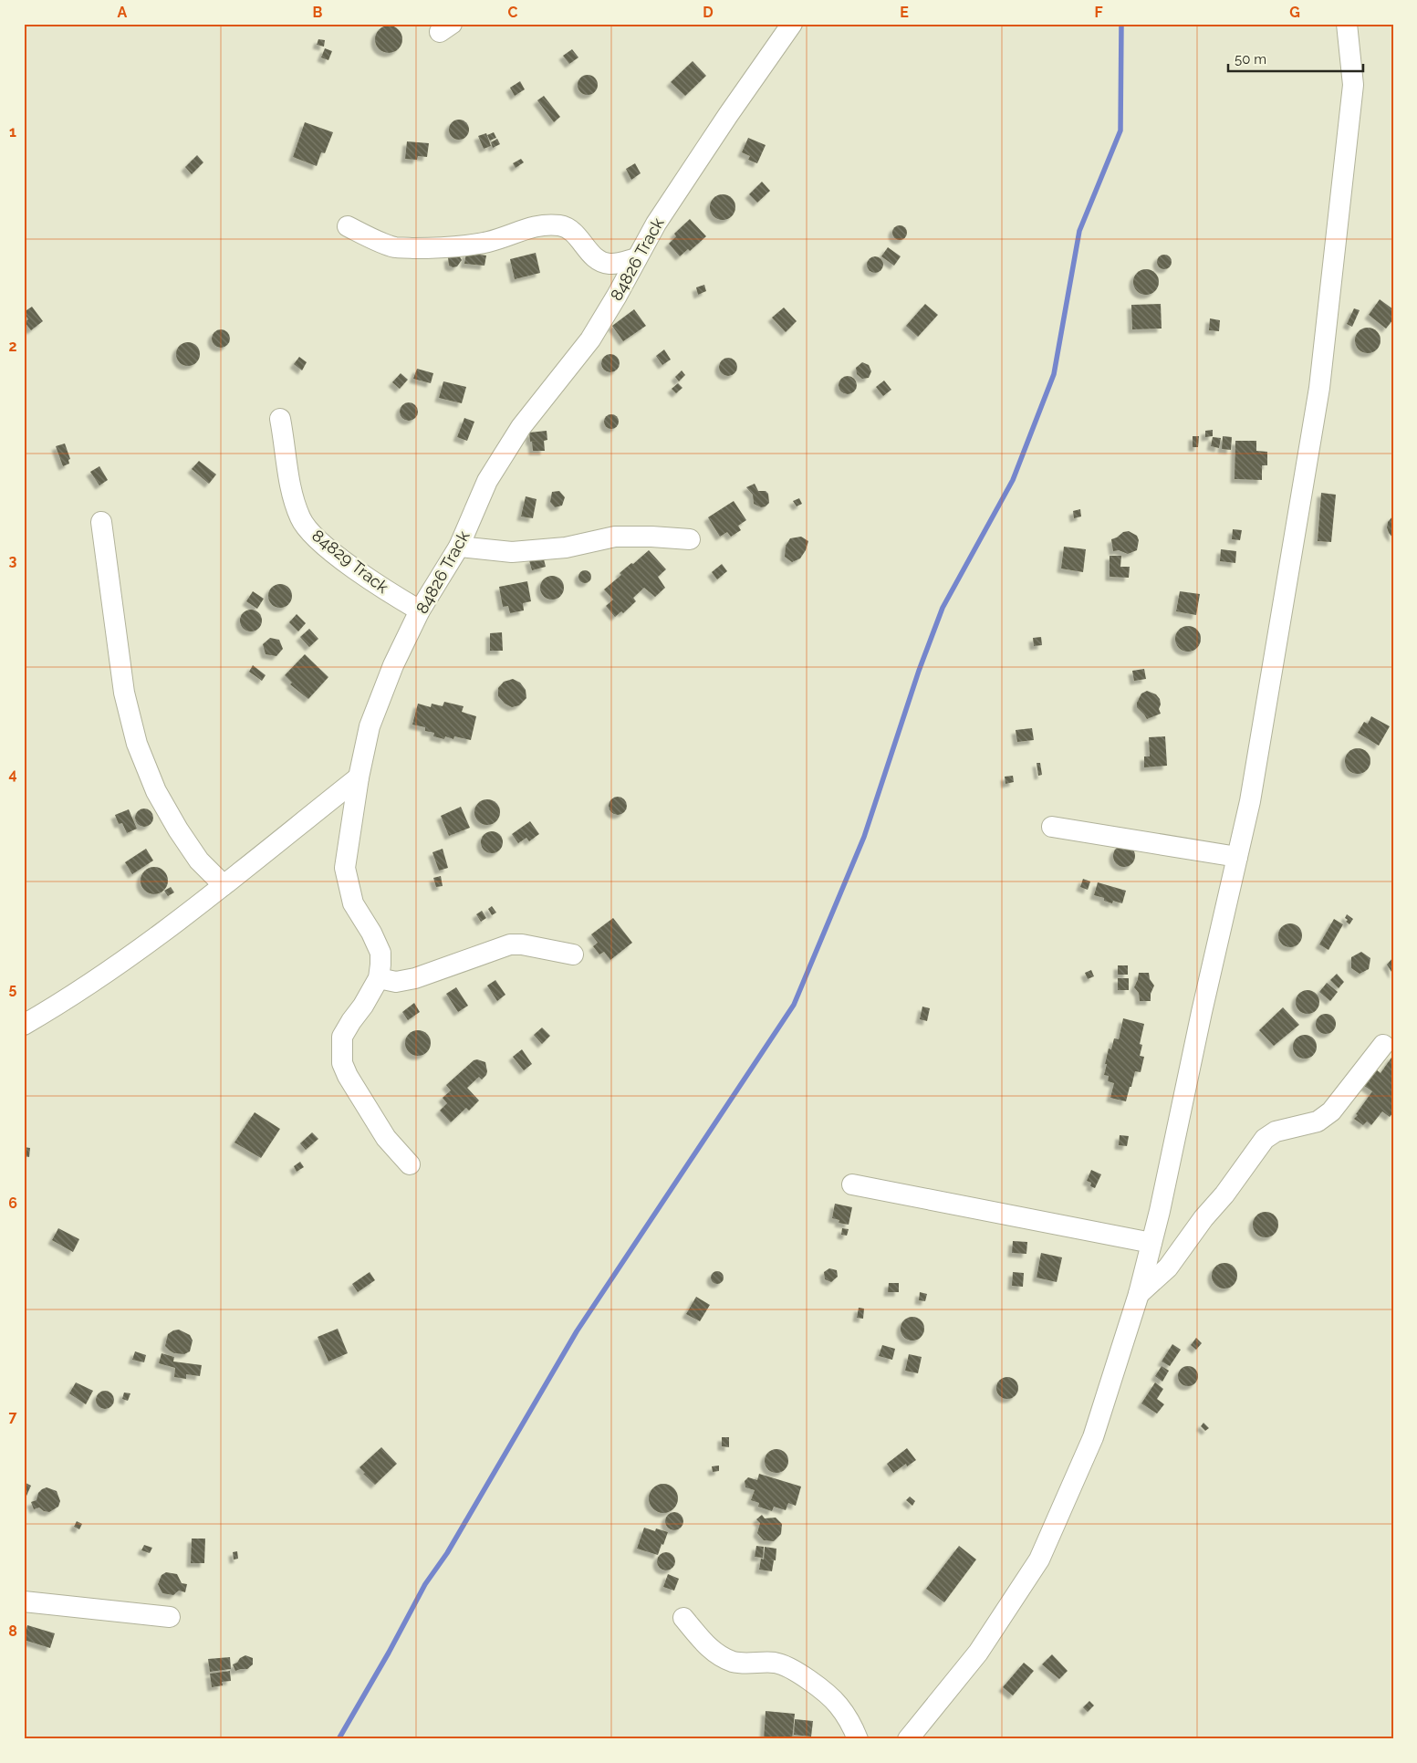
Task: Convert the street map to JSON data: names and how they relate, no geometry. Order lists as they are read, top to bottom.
{
  "streets": {
    "street": ["84826 Track", "84829 Track"]
  },
  "crossings": [
    ["84826 Track", "84829 Track"]
  ],
  "scale_bar": "50 m",
  "grid": {
    "columns": [
      "A",
      "B",
      "C",
      "D",
      "E",
      "F",
      "G"
    ],
    "rows": [
      "1",
      "2",
      "3",
      "4",
      "5",
      "6",
      "7",
      "8"
    ]
  }
}
